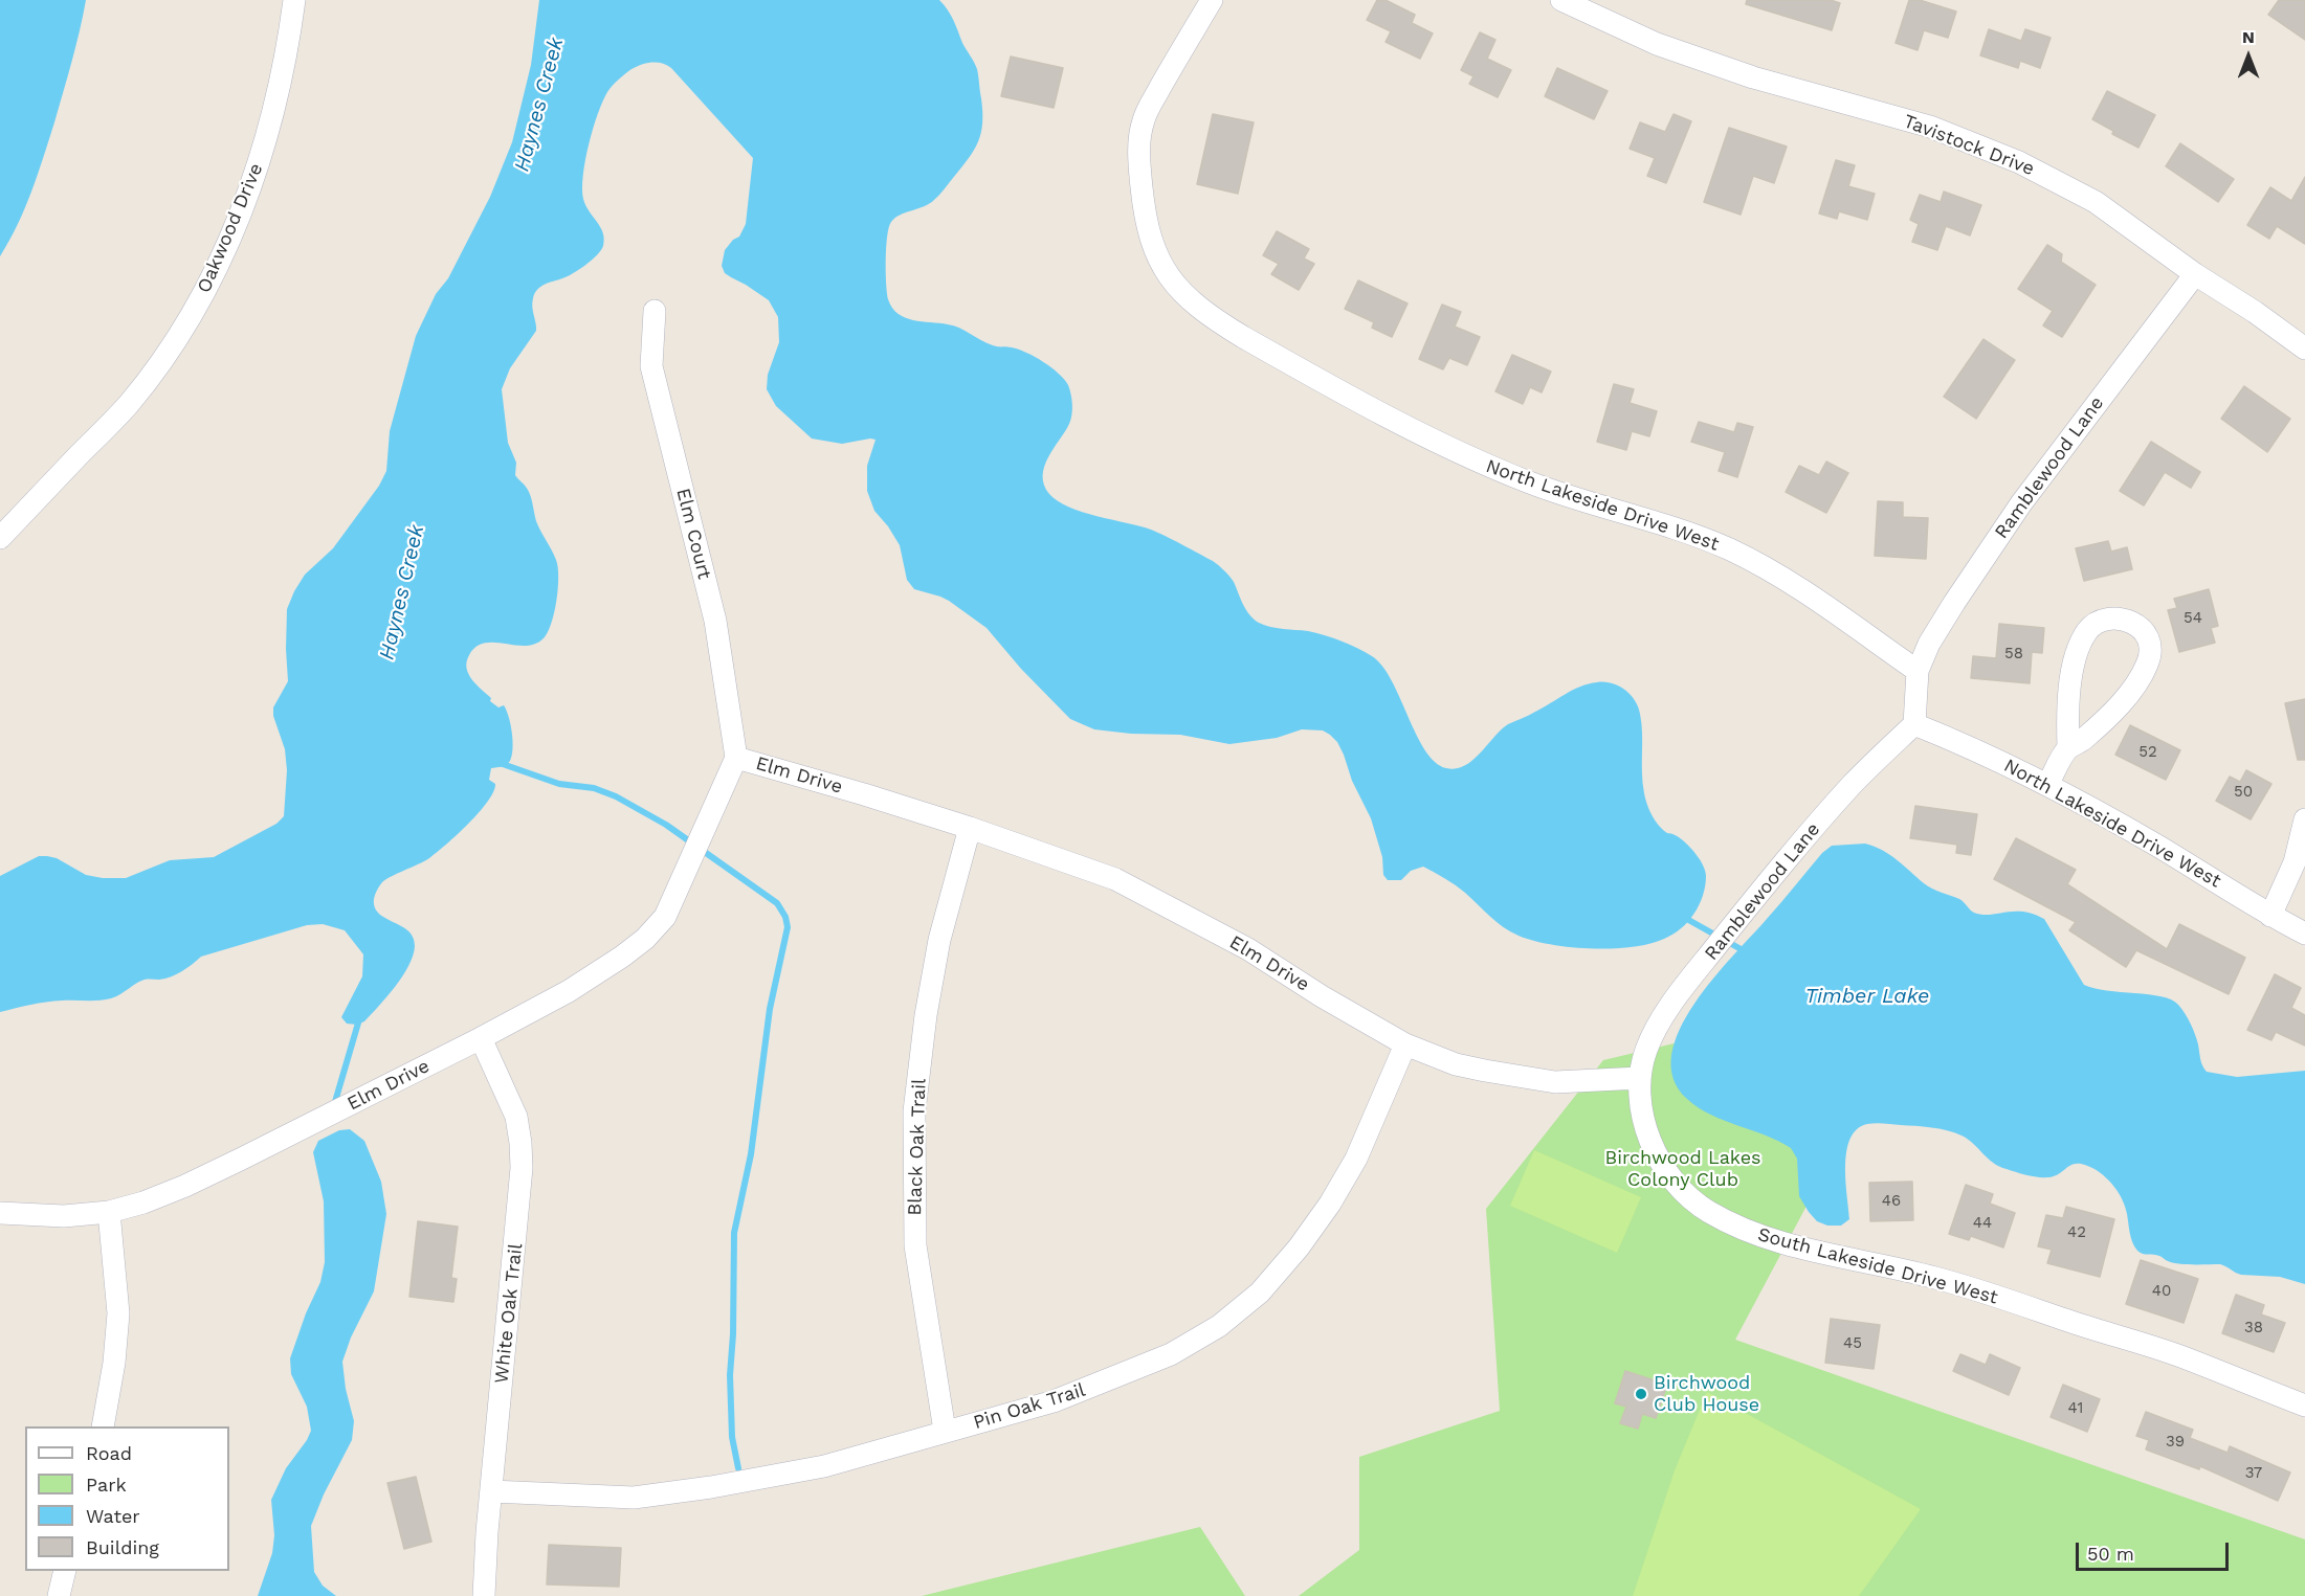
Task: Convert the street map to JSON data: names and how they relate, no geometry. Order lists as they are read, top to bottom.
{
  "streets": {
    "street": [
      "Tavistock Drive",
      "Oakwood Drive",
      "Ramblewood Lane",
      "North Lakeside Drive West",
      "Elm Court",
      "Elm Drive",
      "Black Oak Trail",
      "South Lakeside Drive West",
      "White Oak Trail",
      "Pin Oak Trail"
    ]
  },
  "crossings": [
    ["Tavistock Drive", "Ramblewood Lane"],
    ["Ramblewood Lane", "North Lakeside Drive West"],
    ["Ramblewood Lane", "Elm Drive"],
    ["Ramblewood Lane", "South Lakeside Drive West"],
    ["Elm Court", "Elm Drive"],
    ["Elm Drive", "Black Oak Trail"],
    ["Elm Drive", "South Lakeside Drive West"],
    ["Elm Drive", "White Oak Trail"],
    ["Elm Drive", "Pin Oak Trail"],
    ["Black Oak Trail", "Pin Oak Trail"],
    ["White Oak Trail", "Pin Oak Trail"]
  ],
  "water": ["Haynes Creek", "Timber Lake"],
  "parks": ["Birchwood Lakes Colony Club"],
  "places": ["Birchwood Club House"],
  "house_numbers": [
    "54",
    "58",
    "52",
    "50",
    "46",
    "44",
    "42",
    "40",
    "38",
    "45",
    "41",
    "39",
    "37"
  ],
  "legend": [
    "Road",
    "Park",
    "Water",
    "Building"
  ],
  "scale_bar": "50 m",
  "north": "top"
}
